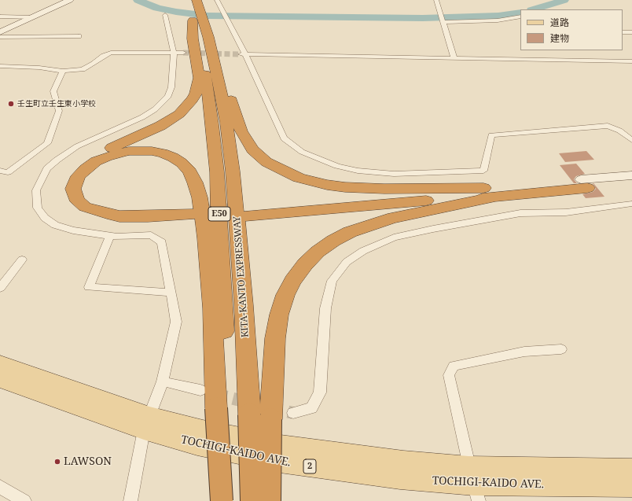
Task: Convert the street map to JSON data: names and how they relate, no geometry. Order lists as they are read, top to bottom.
{
  "streets": {
    "highway": ["E50", "KITA-KANTO EXPRESSWAY"],
    "main road": ["TOCHIGI-KAIDO AVE.", "2"]
  },
  "places": ["壬生町立壬生東小学校", "LAWSON"],
  "legend": ["道路", "建物"]
}
